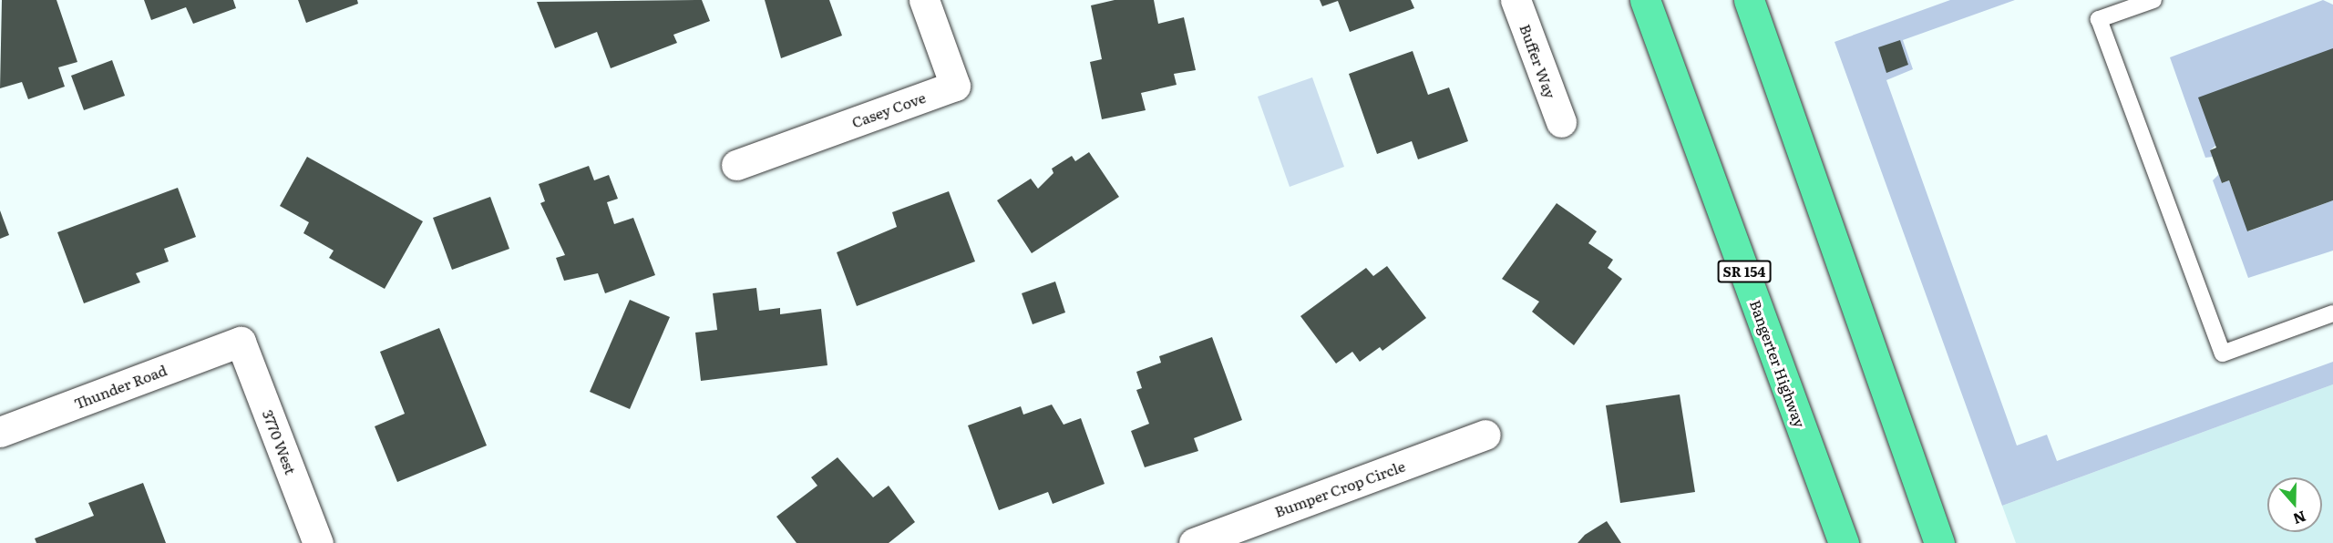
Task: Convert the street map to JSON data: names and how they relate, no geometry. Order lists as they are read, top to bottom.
{
  "streets": {
    "highway": ["SR 154", "Bangerter Highway"],
    "street": [
      "Buffer Way",
      "Casey Cove",
      "Thunder Road",
      "3770 West",
      "Bumper Crop Circle"
    ]
  },
  "crossings": [
    ["Thunder Road", "3770 West"]
  ],
  "north": "bottom"
}
